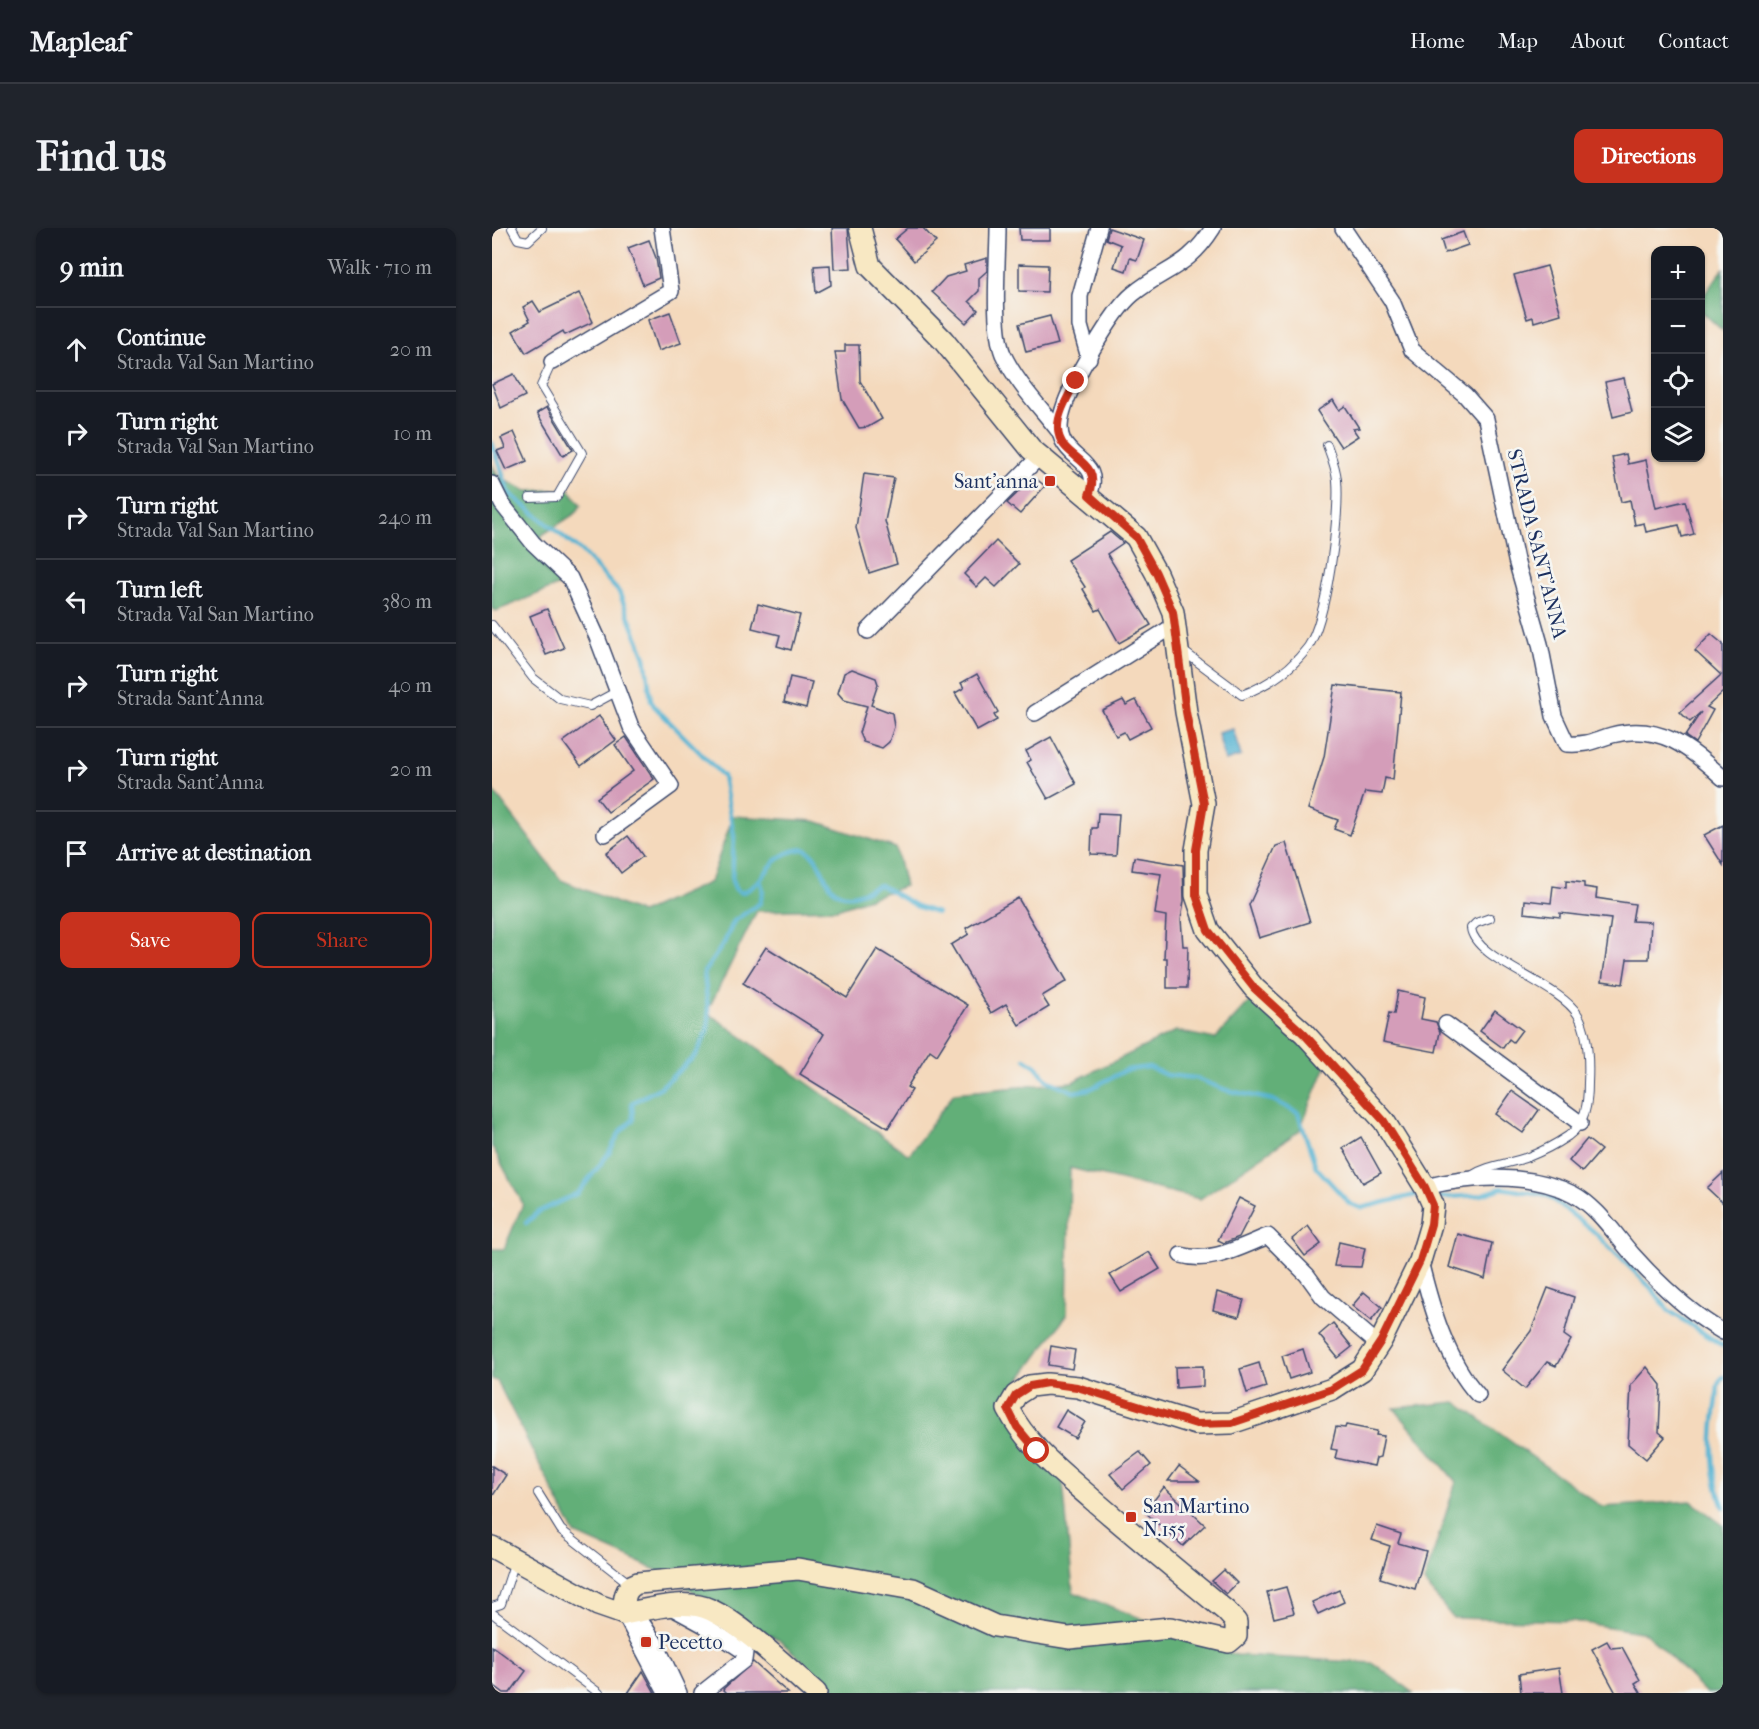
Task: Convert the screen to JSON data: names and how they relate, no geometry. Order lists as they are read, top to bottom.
{
  "streets": {
    "street": ["STRADA SANT'ANNA"]
  },
  "places": {
    "transit": ["Sant'anna", "San Martino N.155", "Pecetto"]
  },
  "page": {
    "header": "Mapleaf",
    "nav": [
      "Home",
      "Map",
      "About",
      "Contact"
    ],
    "buttons": [
      "Directions",
      ["Save", "Share"]
    ],
    "title": "Find us",
    "heading": ["9 min", "Walk · 710 m"],
    "map_buttons": ["+", "−"],
    "list": [
      ["Continue", "Strada Val San Martino", "20 m"],
      ["Turn right", "Strada Val San Martino", "10 m"],
      ["Turn right", "Strada Val San Martino", "240 m"],
      ["Turn left", "Strada Val San Martino", "380 m"],
      ["Turn right", "Strada Sant'Anna", "40 m"],
      ["Turn right", "Strada Sant'Anna", "20 m"],
      "Arrive at destination"
    ]
  }
}
